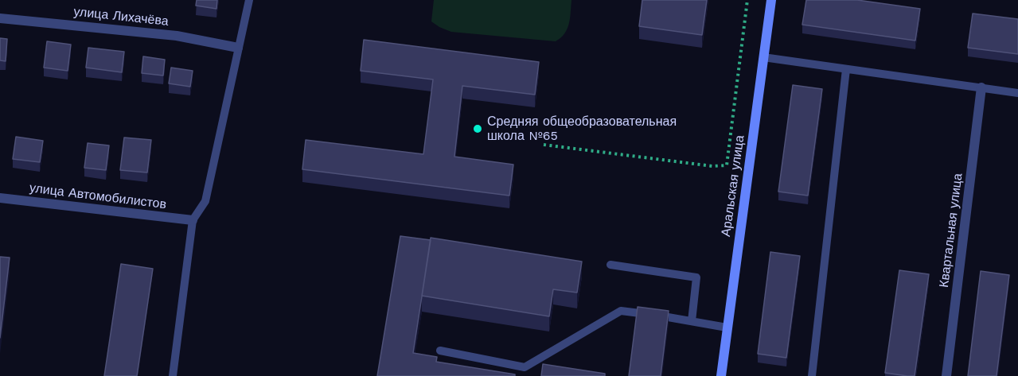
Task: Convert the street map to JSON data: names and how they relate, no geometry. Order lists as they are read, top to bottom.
{
  "streets": {
    "street": [
      "улица Лихачёва",
      "Аральская улица",
      "улица Автомобилистов",
      "Квартальная улица"
    ]
  },
  "places": ["Средняя общеобразовательная школа №65"]
}
